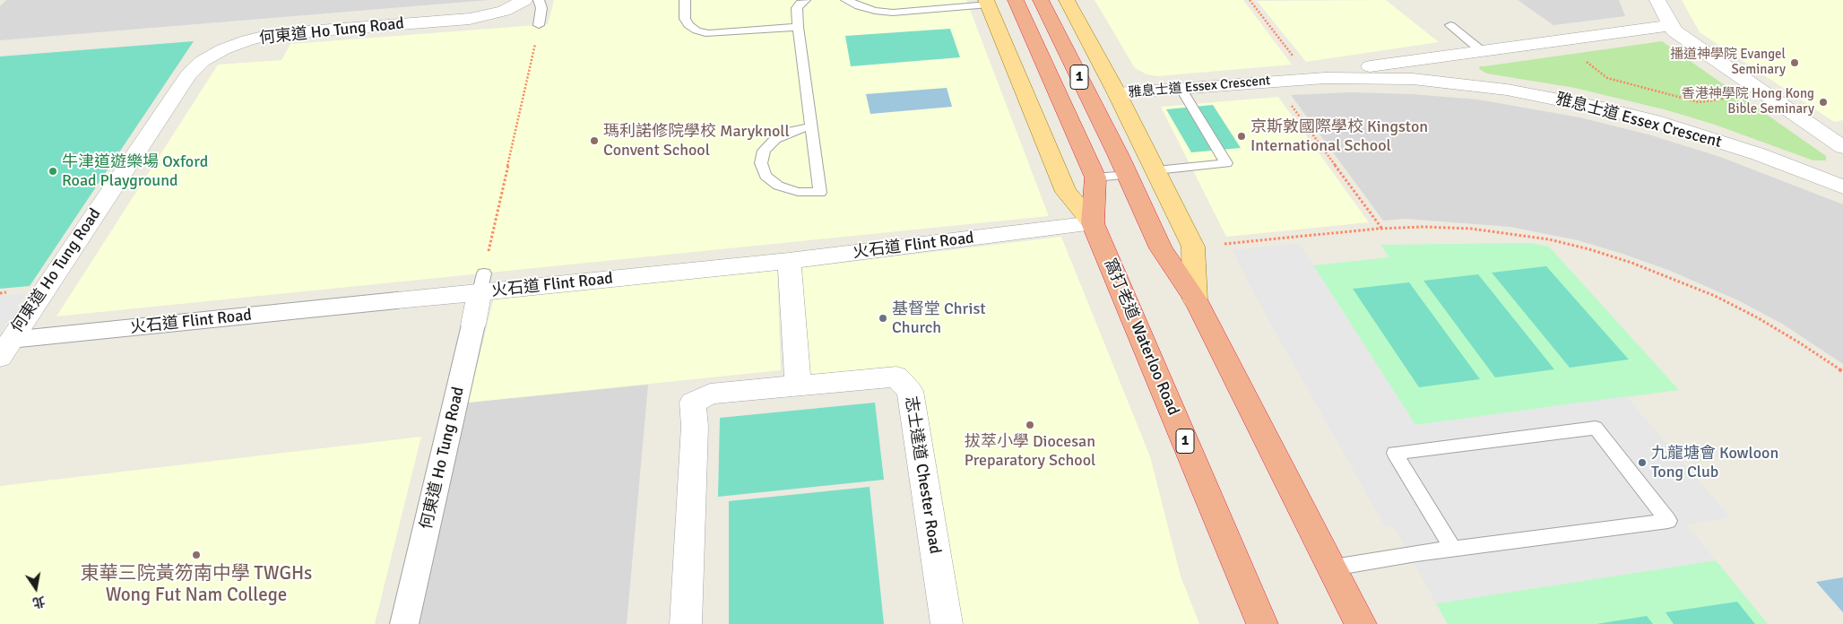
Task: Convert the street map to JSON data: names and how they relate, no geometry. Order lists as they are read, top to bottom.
{
  "streets": {
    "highway": ["1", "窩打老道 Waterloo Road"],
    "street": [
      "何東道 Ho Tung Road",
      "雅息士道 Essex Crescent",
      "火石道 Flint Road",
      "志士達道 Chester Road"
    ]
  },
  "crossings": [
    ["何東道 Ho Tung Road", "火石道 Flint Road"],
    ["火石道 Flint Road", "窩打老道 Waterloo Road"]
  ],
  "places": [
    "播道神學院 Evangel Seminary",
    "香港神學院 Hong Kong Bible Seminary",
    "京斯敦國際學校 Kingston International School",
    "瑪利諾修院學校 Maryknoll Convent School",
    "牛津道遊樂場 Oxford Road Playground",
    "基督堂 Christ Church",
    "拔萃小學 Diocesan Preparatory School",
    "九龍塘會 Kowloon Tong Club",
    "東華三院黃笏南中學 TWGHs Wong Fut Nam College"
  ],
  "north": "bottom"
}
